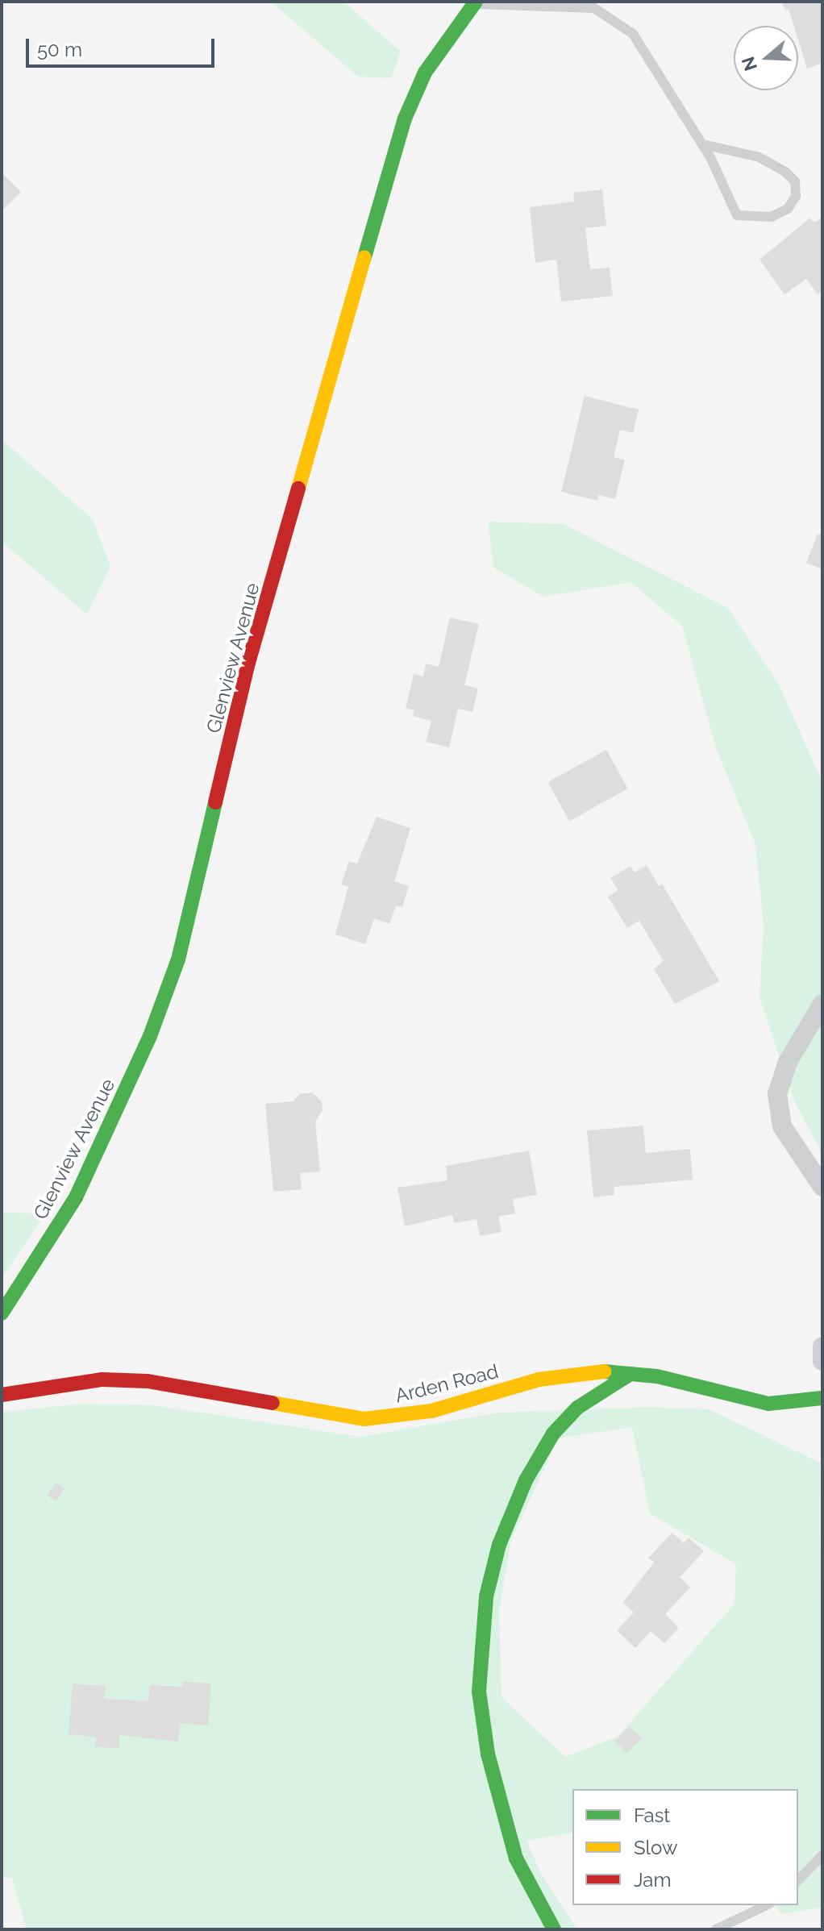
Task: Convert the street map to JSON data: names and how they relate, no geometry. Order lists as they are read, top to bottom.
{
  "streets": {
    "street": ["Glenview Avenue", "Arden Road"]
  },
  "legend": ["Fast", "Slow", "Jam"],
  "scale_bar": "50 m",
  "north": "left"
}
